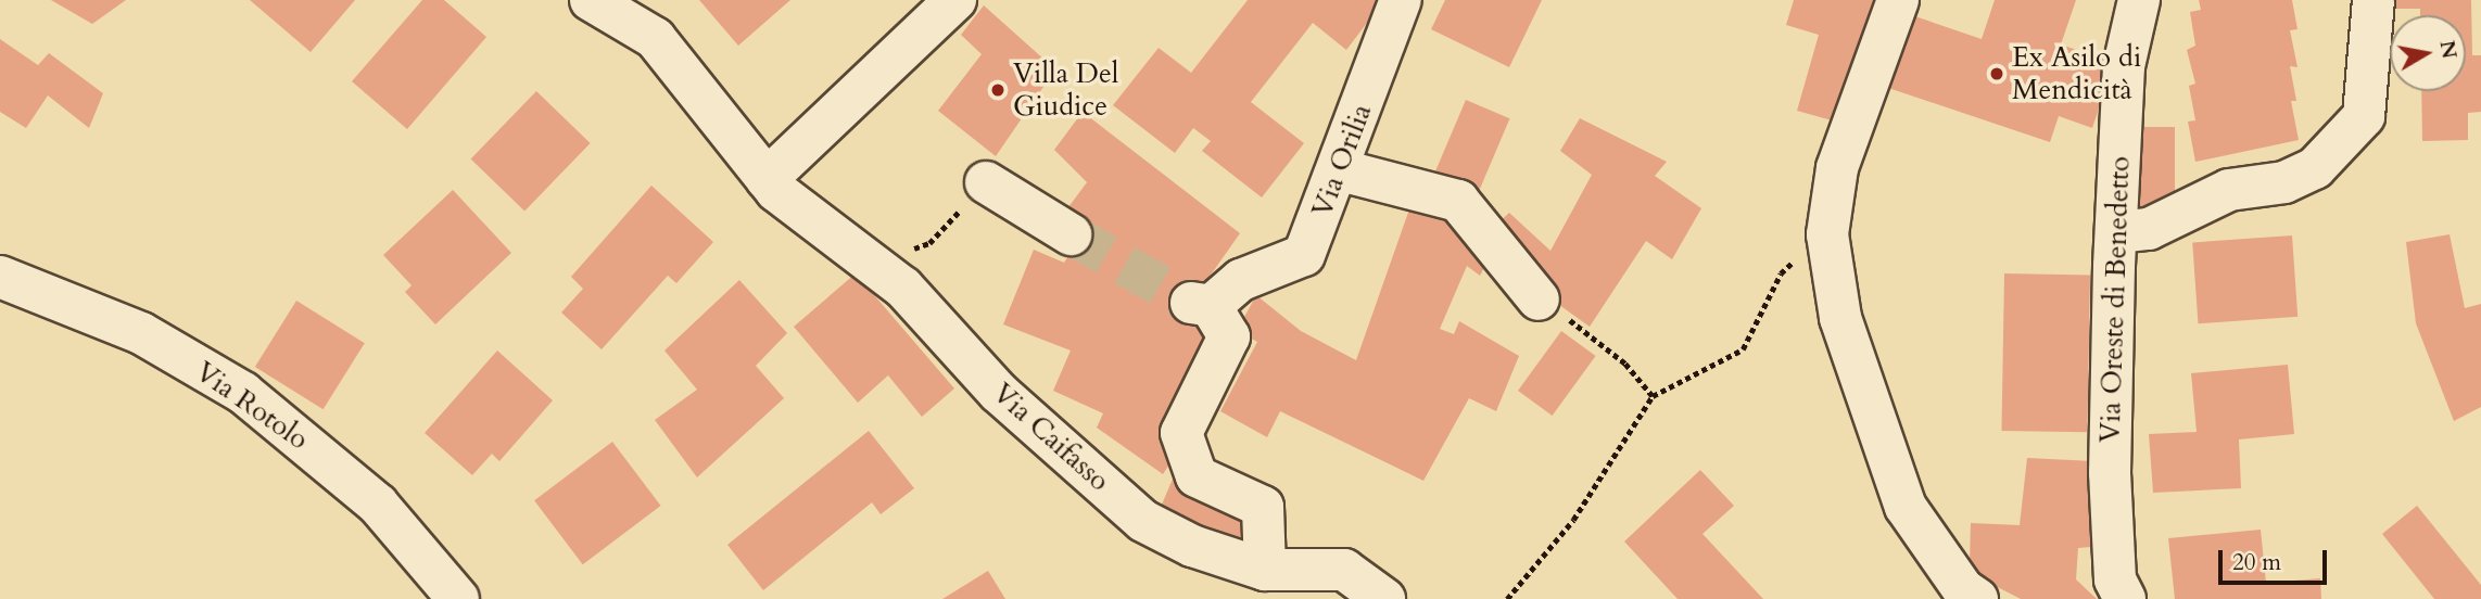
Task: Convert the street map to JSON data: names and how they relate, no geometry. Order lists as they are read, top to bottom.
{
  "streets": {
    "street": [
      "Via Orilia",
      "Via Oreste di Benedetto",
      "Via Rotolo",
      "Via Caifasso"
    ]
  },
  "crossings": [
    ["Via Orilia", "Via Caifasso"]
  ],
  "places": ["Ex Asilo di Mendicità", "Villa Del Giudice"],
  "scale_bar": "20 m",
  "north": "right"
}
